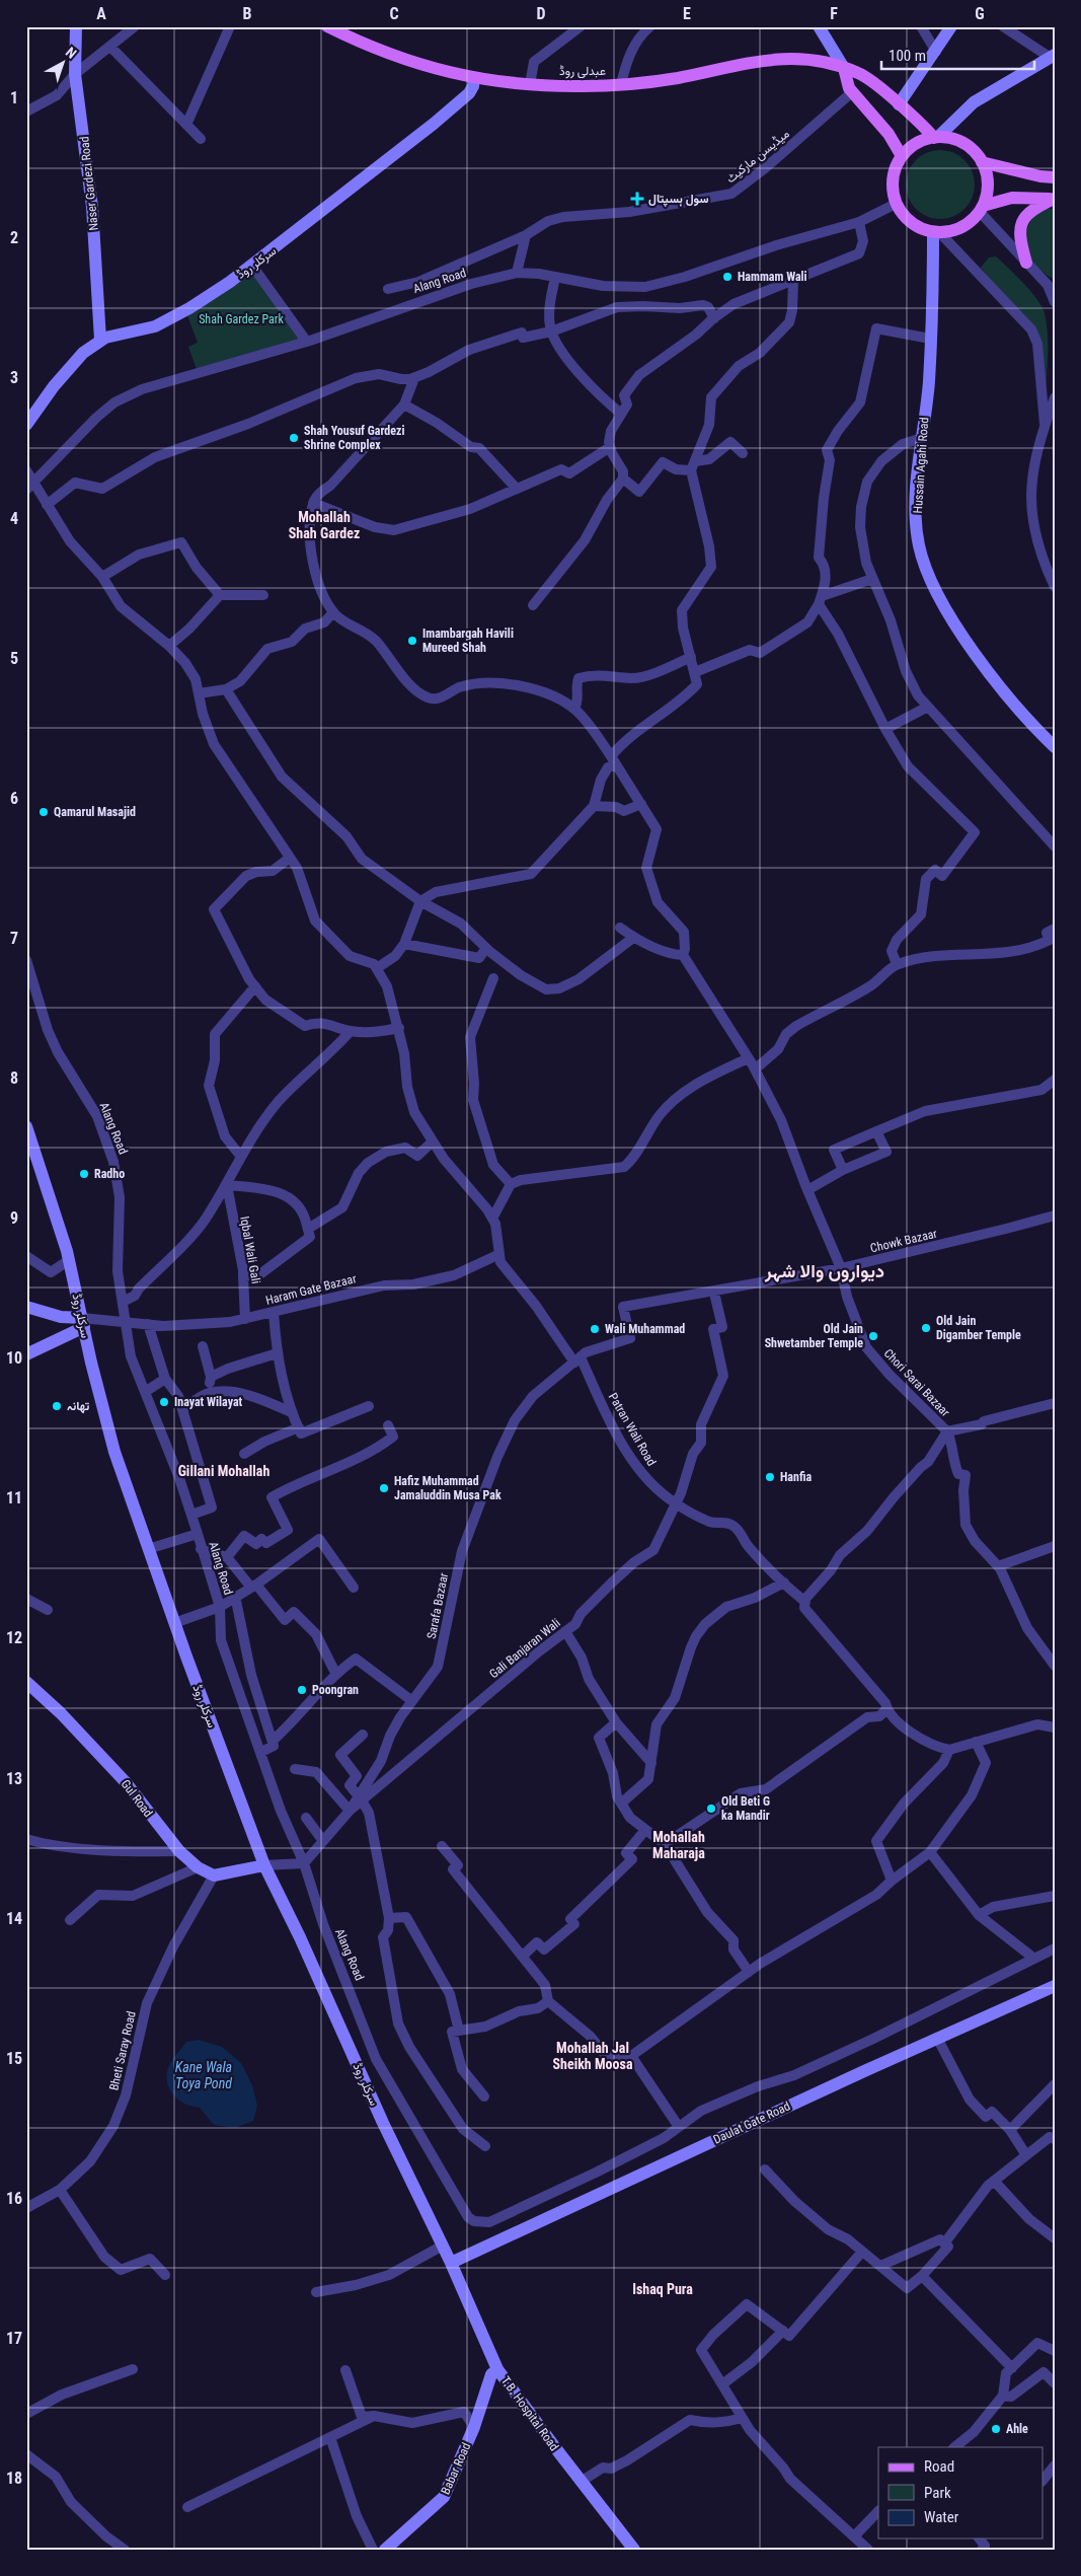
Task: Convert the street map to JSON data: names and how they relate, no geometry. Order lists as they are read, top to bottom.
{
  "streets": {
    "main road": [
      "عبدلی روڈ",
      "Naser Gardezi Road",
      "سرکلر روڈ",
      "Hussain Agahi Road",
      "Gul Road",
      "Daulat Gate Road",
      "T.B. Hospital Road",
      "Babar Road"
    ],
    "street": [
      "میڈیسن مارکیٹ",
      "Alang Road",
      "Chowk Bazaar",
      "Iqbal Wali Gali",
      "Haram Gate Bazaar",
      "Chori Sarai Bazaar",
      "Patran Wali Road",
      "Sarafa Bazaar",
      "Gali Banjaran Wali",
      "Bheti Saray Road"
    ]
  },
  "crossings": [
    ["عبدلی روڈ", "سرکلر روڈ"],
    ["عبدلی روڈ", "Alang Road"],
    ["عبدلی روڈ", "Hussain Agahi Road"],
    ["Naser Gardezi Road", "سرکلر روڈ"],
    ["سرکلر روڈ", "Haram Gate Bazaar"],
    ["سرکلر روڈ", "Daulat Gate Road"],
    ["سرکلر روڈ", "T.B. Hospital Road"],
    ["Alang Road", "Hussain Agahi Road"],
    ["Alang Road", "Haram Gate Bazaar"],
    ["Alang Road", "Sarafa Bazaar"],
    ["Chowk Bazaar", "Chori Sarai Bazaar"],
    ["Chowk Bazaar", "Patran Wali Road"],
    ["Chowk Bazaar", "Sarafa Bazaar"],
    ["Chowk Bazaar", "Gali Banjaran Wali"],
    ["Iqbal Wali Gali", "Haram Gate Bazaar"],
    ["Haram Gate Bazaar", "Patran Wali Road"],
    ["Patran Wali Road", "Sarafa Bazaar"],
    ["Patran Wali Road", "Gali Banjaran Wali"],
    ["Sarafa Bazaar", "Gali Banjaran Wali"],
    ["Gul Road", "Bheti Saray Road"],
    ["Daulat Gate Road", "T.B. Hospital Road"],
    ["T.B. Hospital Road", "Babar Road"]
  ],
  "districts": [
    "Mohallah Shah Gardez",
    "دیواروں والا شہر",
    "Gillani Mohallah",
    "Mohallah Maharaja",
    "Mohallah Jal Sheikh Moosa",
    "Ishaq Pura"
  ],
  "water": ["Kane Wala Toya Pond"],
  "parks": ["Shah Gardez Park"],
  "places": {
    "health": ["سول ہسپتال"],
    "other": [
      "Hammam Wali",
      "Shah Yousuf Gardezi Shrine Complex",
      "Imambargah Havili Mureed Shah",
      "Qamarul Masajid",
      "Radho",
      "Old Jain Digamber Temple",
      "Wali Muhammad",
      "Old Jain Shwetamber Temple",
      "Inayat Wilayat",
      "تھانہ",
      "Hanfia",
      "Hafiz Muhammad Jamaluddin Musa Pak",
      "Poongran",
      "Old Beti G ka Mandir",
      "Ahle"
    ]
  },
  "legend": ["Road", "Park", "Water"],
  "scale_bar": "100 m",
  "north": "top right",
  "grid": {
    "columns": [
      "A",
      "B",
      "C",
      "D",
      "E",
      "F",
      "G"
    ],
    "rows": [
      "1",
      "2",
      "3",
      "4",
      "5",
      "6",
      "7",
      "8",
      "9",
      "10",
      "11",
      "12",
      "13",
      "14",
      "15",
      "16",
      "17",
      "18"
    ]
  }
}
